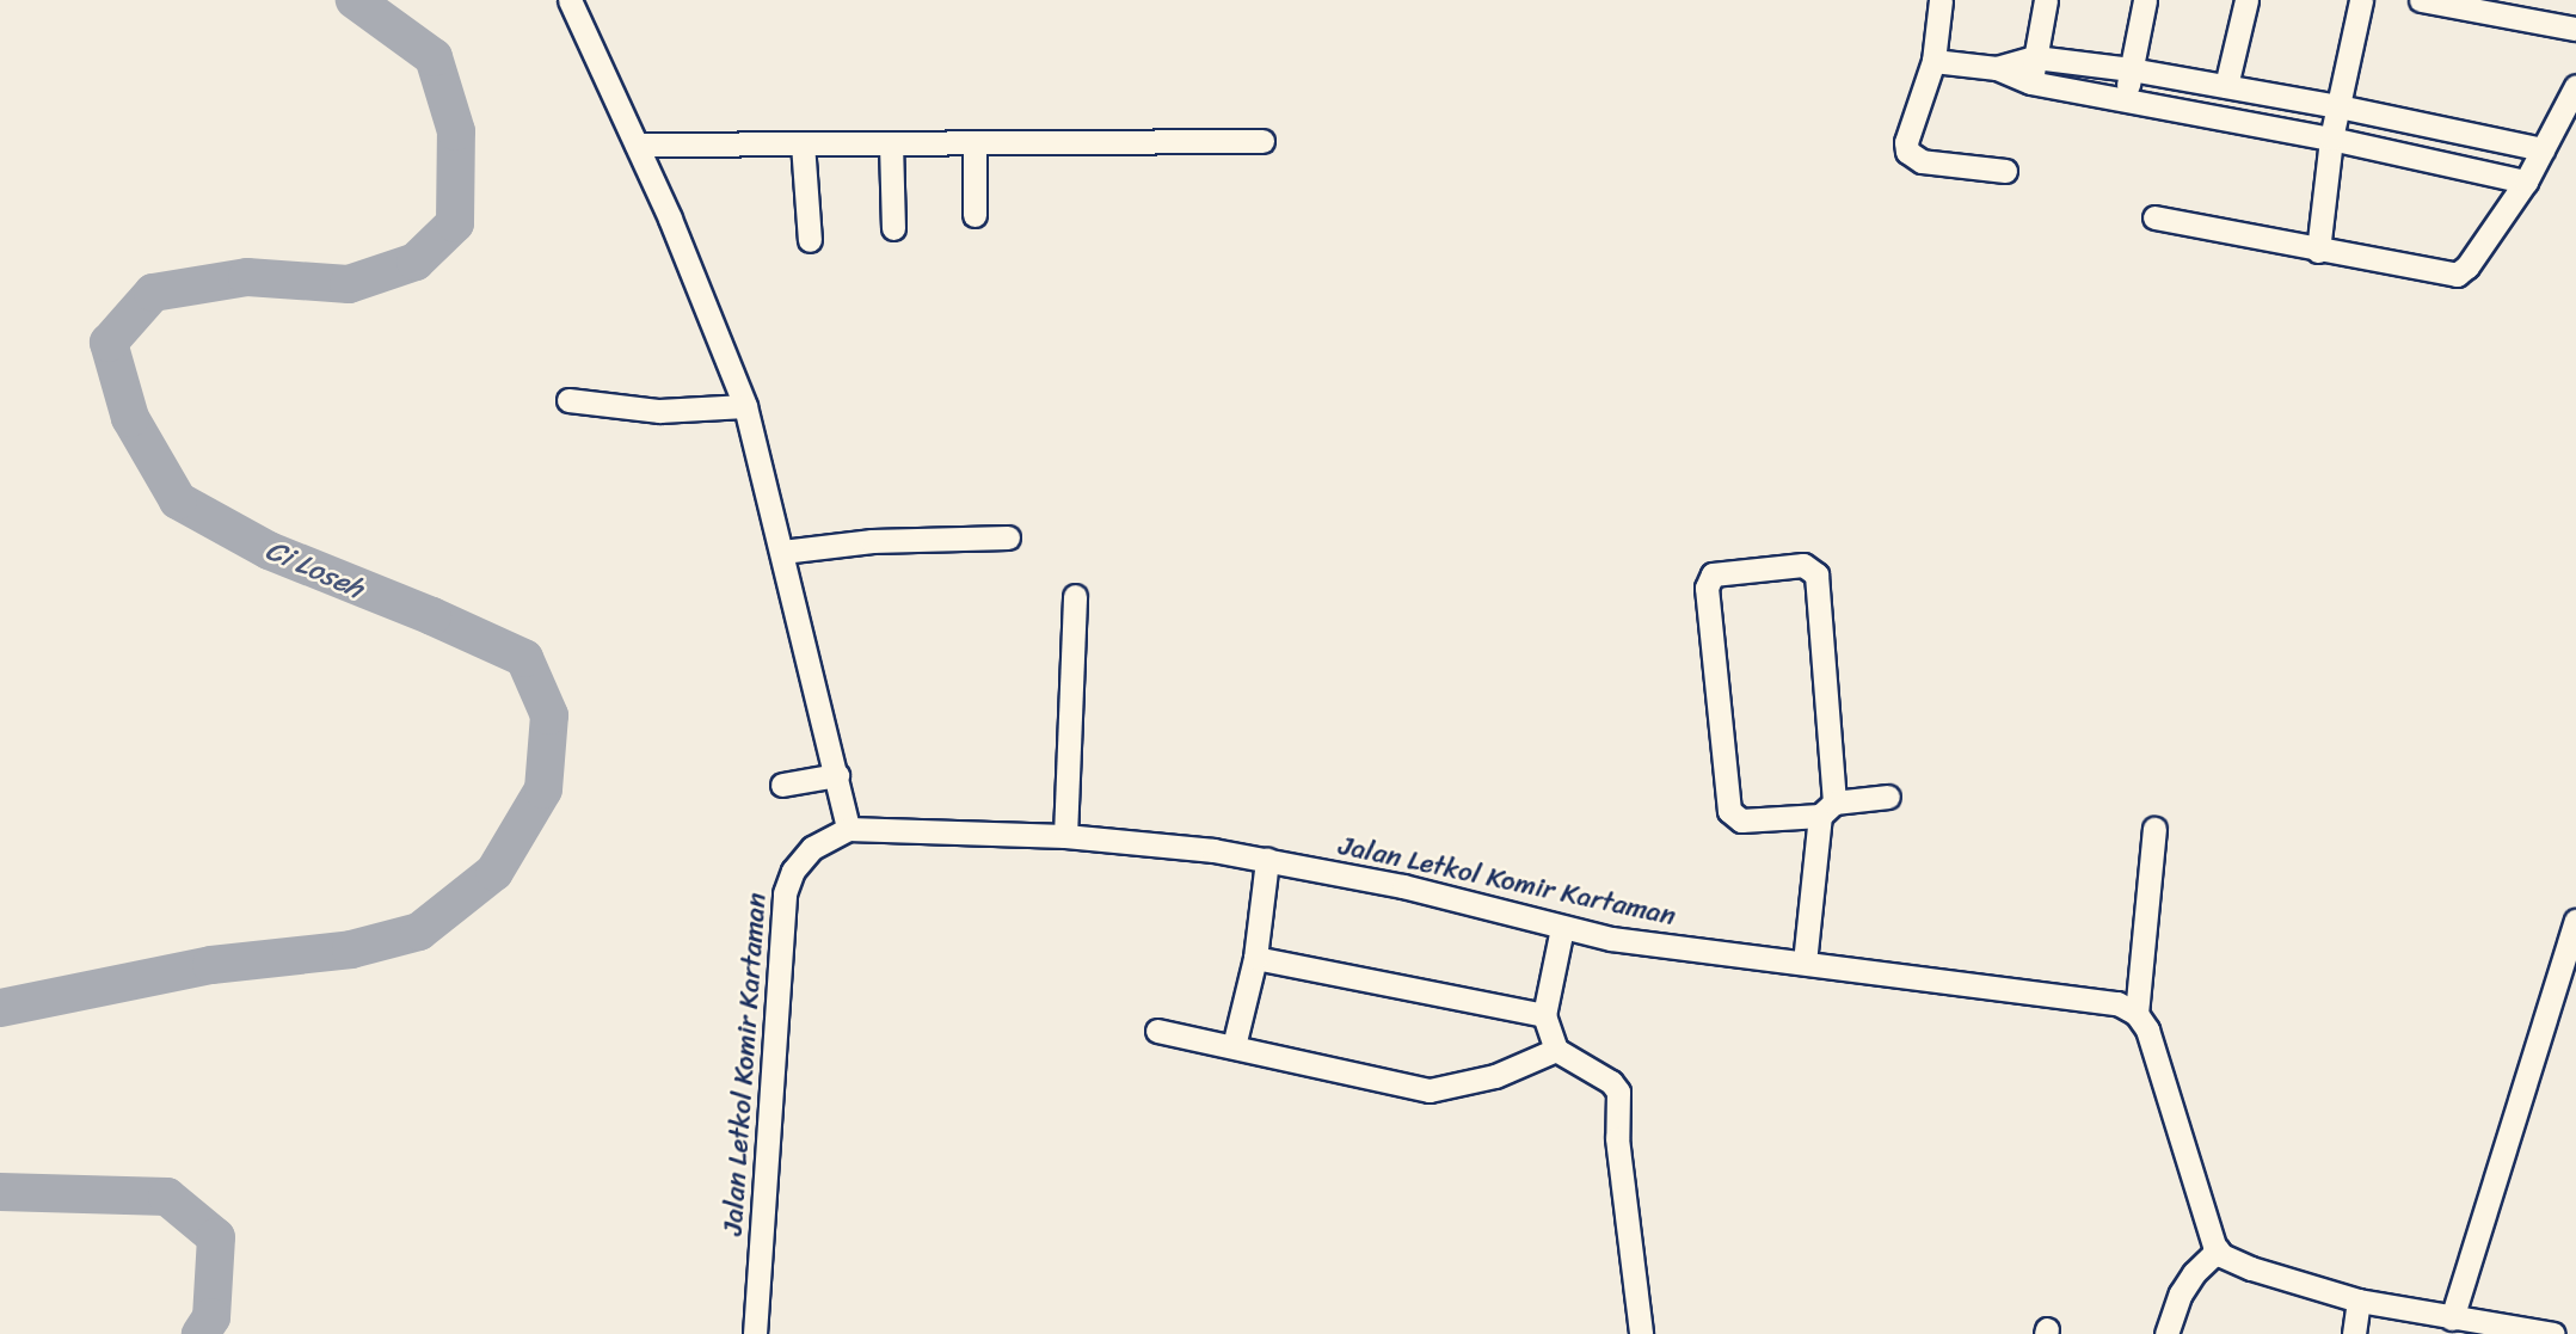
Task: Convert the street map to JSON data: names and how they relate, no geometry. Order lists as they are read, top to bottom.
{
  "streets": {
    "street": ["Jalan Letkol Komir Kartaman"]
  },
  "water": ["Ci Loseh"]
}
